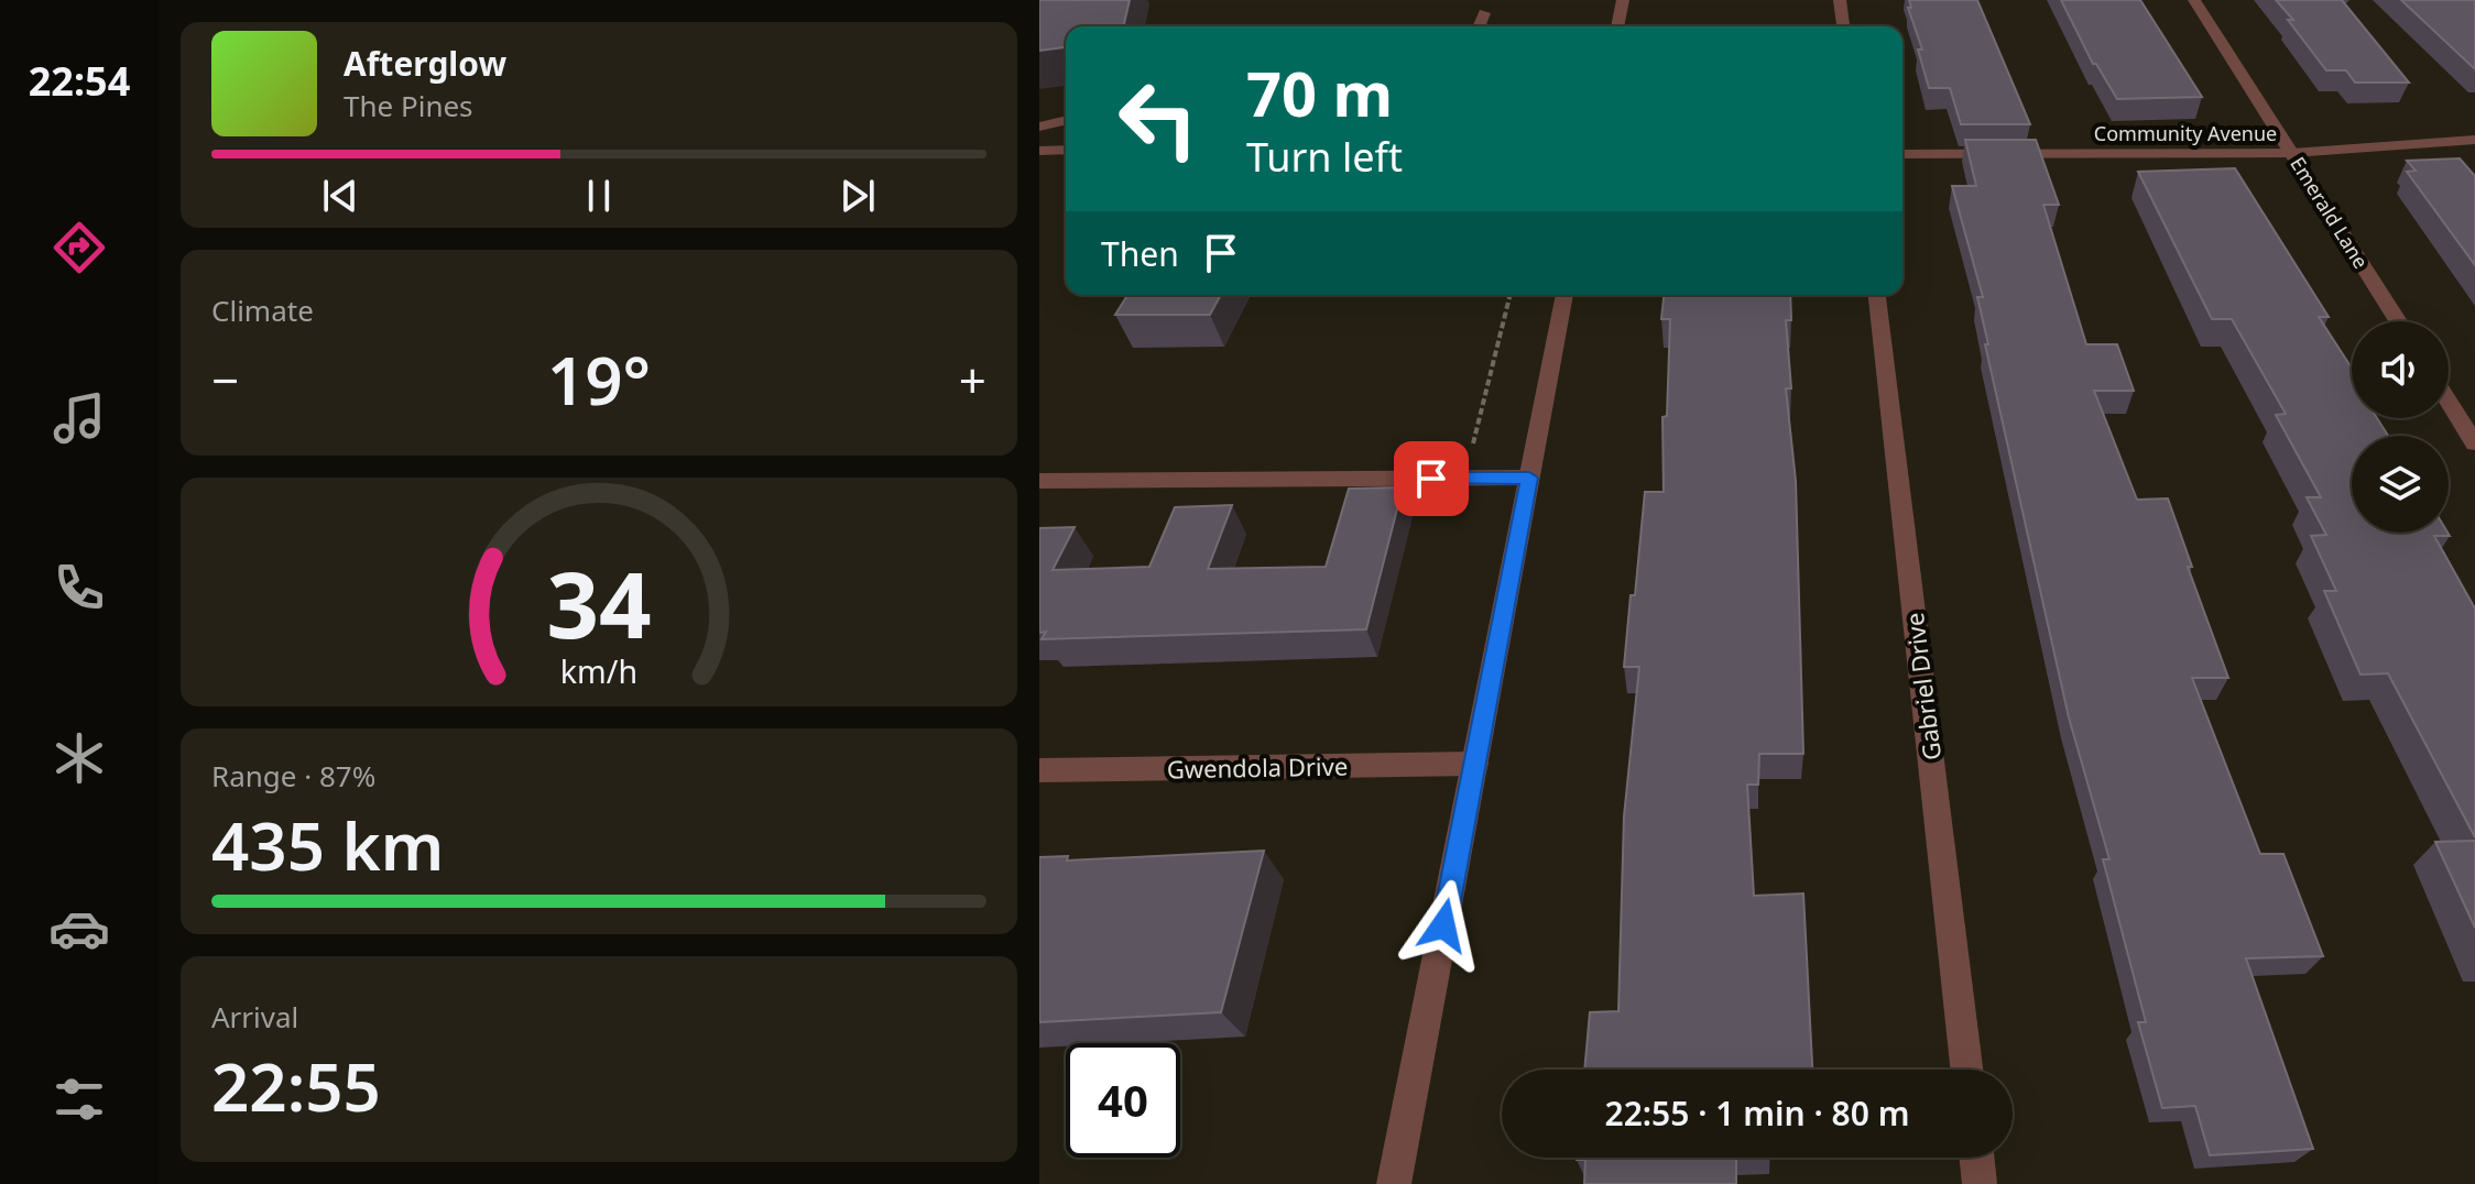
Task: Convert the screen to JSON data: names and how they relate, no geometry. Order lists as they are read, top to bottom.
{
  "streets": {
    "street": [
      "Community Avenue",
      "Emerald Lane",
      "Gabriel Drive",
      "Gwendola Drive"
    ]
  },
  "crossings": [
    ["Community Avenue", "Emerald Lane"]
  ],
  "page": {
    "tabs": "22:54",
    "turn": ["70 m", "Turn left"],
    "song": ["Afterglow", "The Pines"],
    "then": "Then",
    "tile": [
      "Climate",
      ["Range · 87%", "435 km"],
      ["Arrival", "22:55"]
    ],
    "heat": ["−", "19°", "+"],
    "limit": "40",
    "trip": "22:55 · 1 min · 80 m",
    "gauge": ["34", "km/h"]
  }
}
